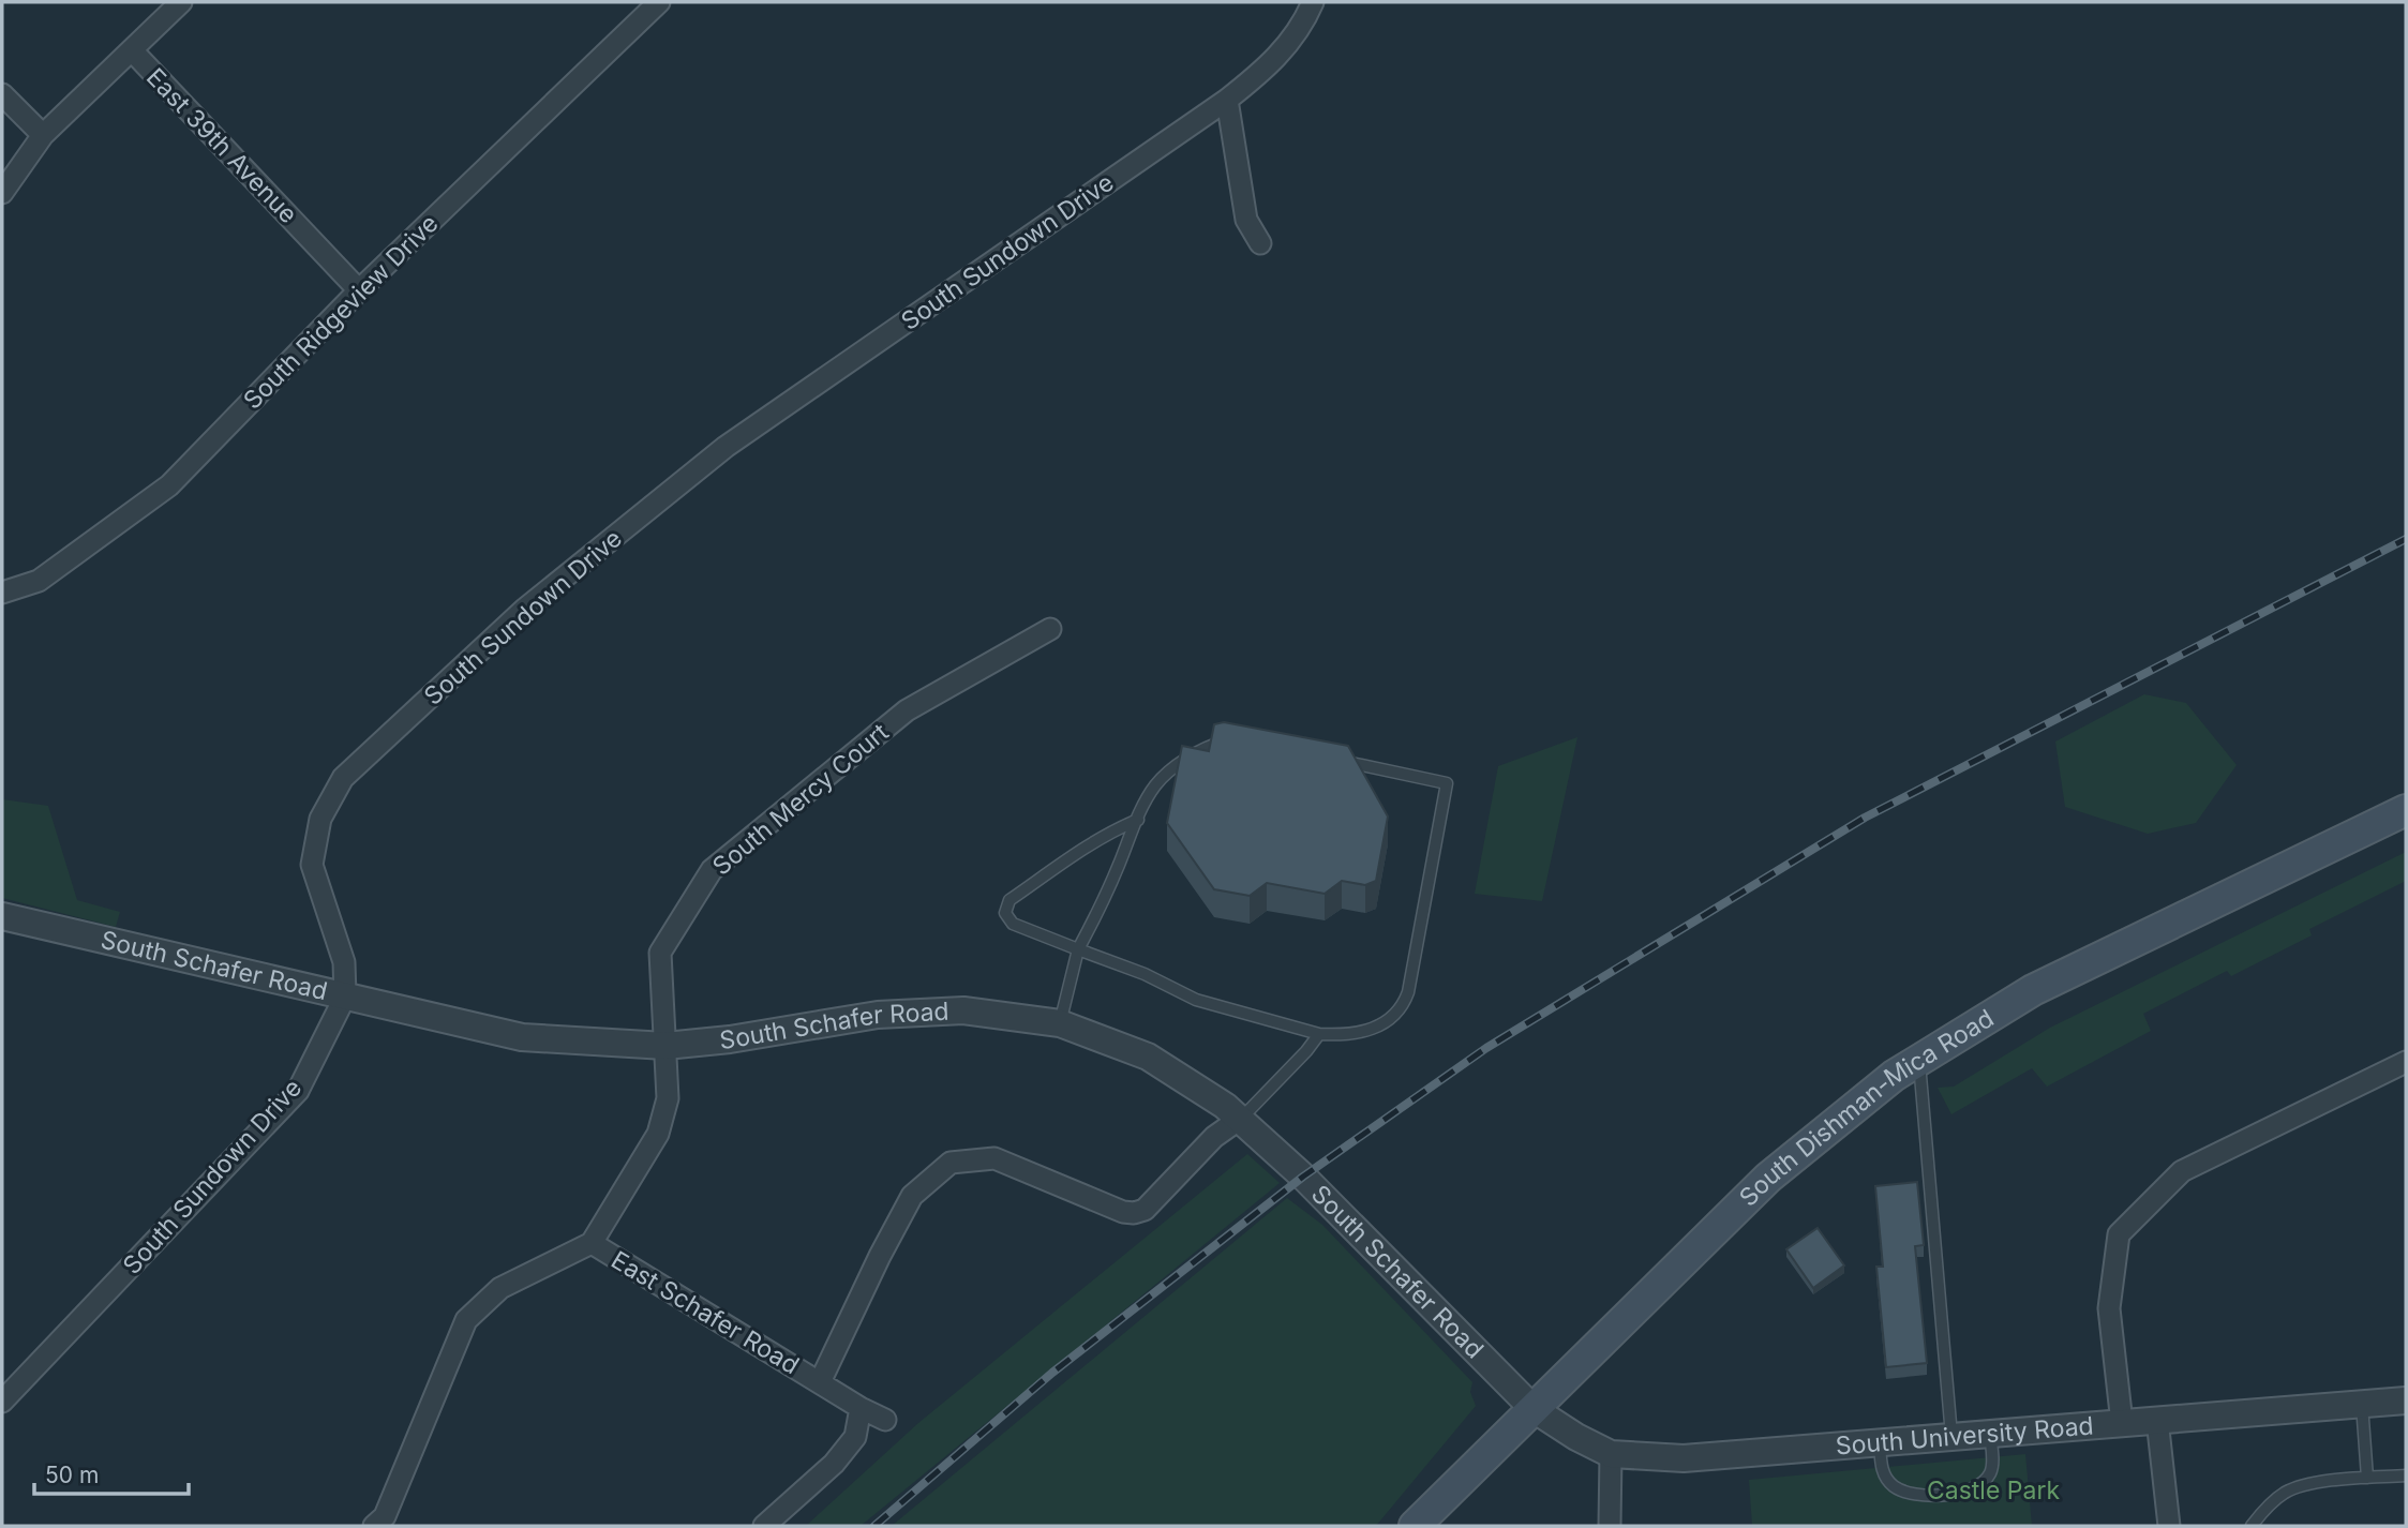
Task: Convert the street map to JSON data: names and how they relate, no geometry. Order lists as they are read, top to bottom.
{
  "streets": {
    "main road": ["South Dishman-Mica Road"],
    "street": [
      "East 39th Avenue",
      "South Sundown Drive",
      "South Ridgeview Drive",
      "South Mercy Court",
      "South Schafer Road",
      "East Schafer Road",
      "South University Road"
    ]
  },
  "crossings": [
    ["East 39th Avenue", "South Ridgeview Drive"],
    ["South Sundown Drive", "South Schafer Road"],
    ["South Mercy Court", "South Schafer Road"],
    ["South Mercy Court", "East Schafer Road"],
    ["South Schafer Road", "South Dishman-Mica Road"],
    ["South Schafer Road", "East Schafer Road"],
    ["South Schafer Road", "South University Road"],
    ["South Dishman-Mica Road", "South University Road"]
  ],
  "parks": ["Castle Park"],
  "scale_bar": "50 m"
}
